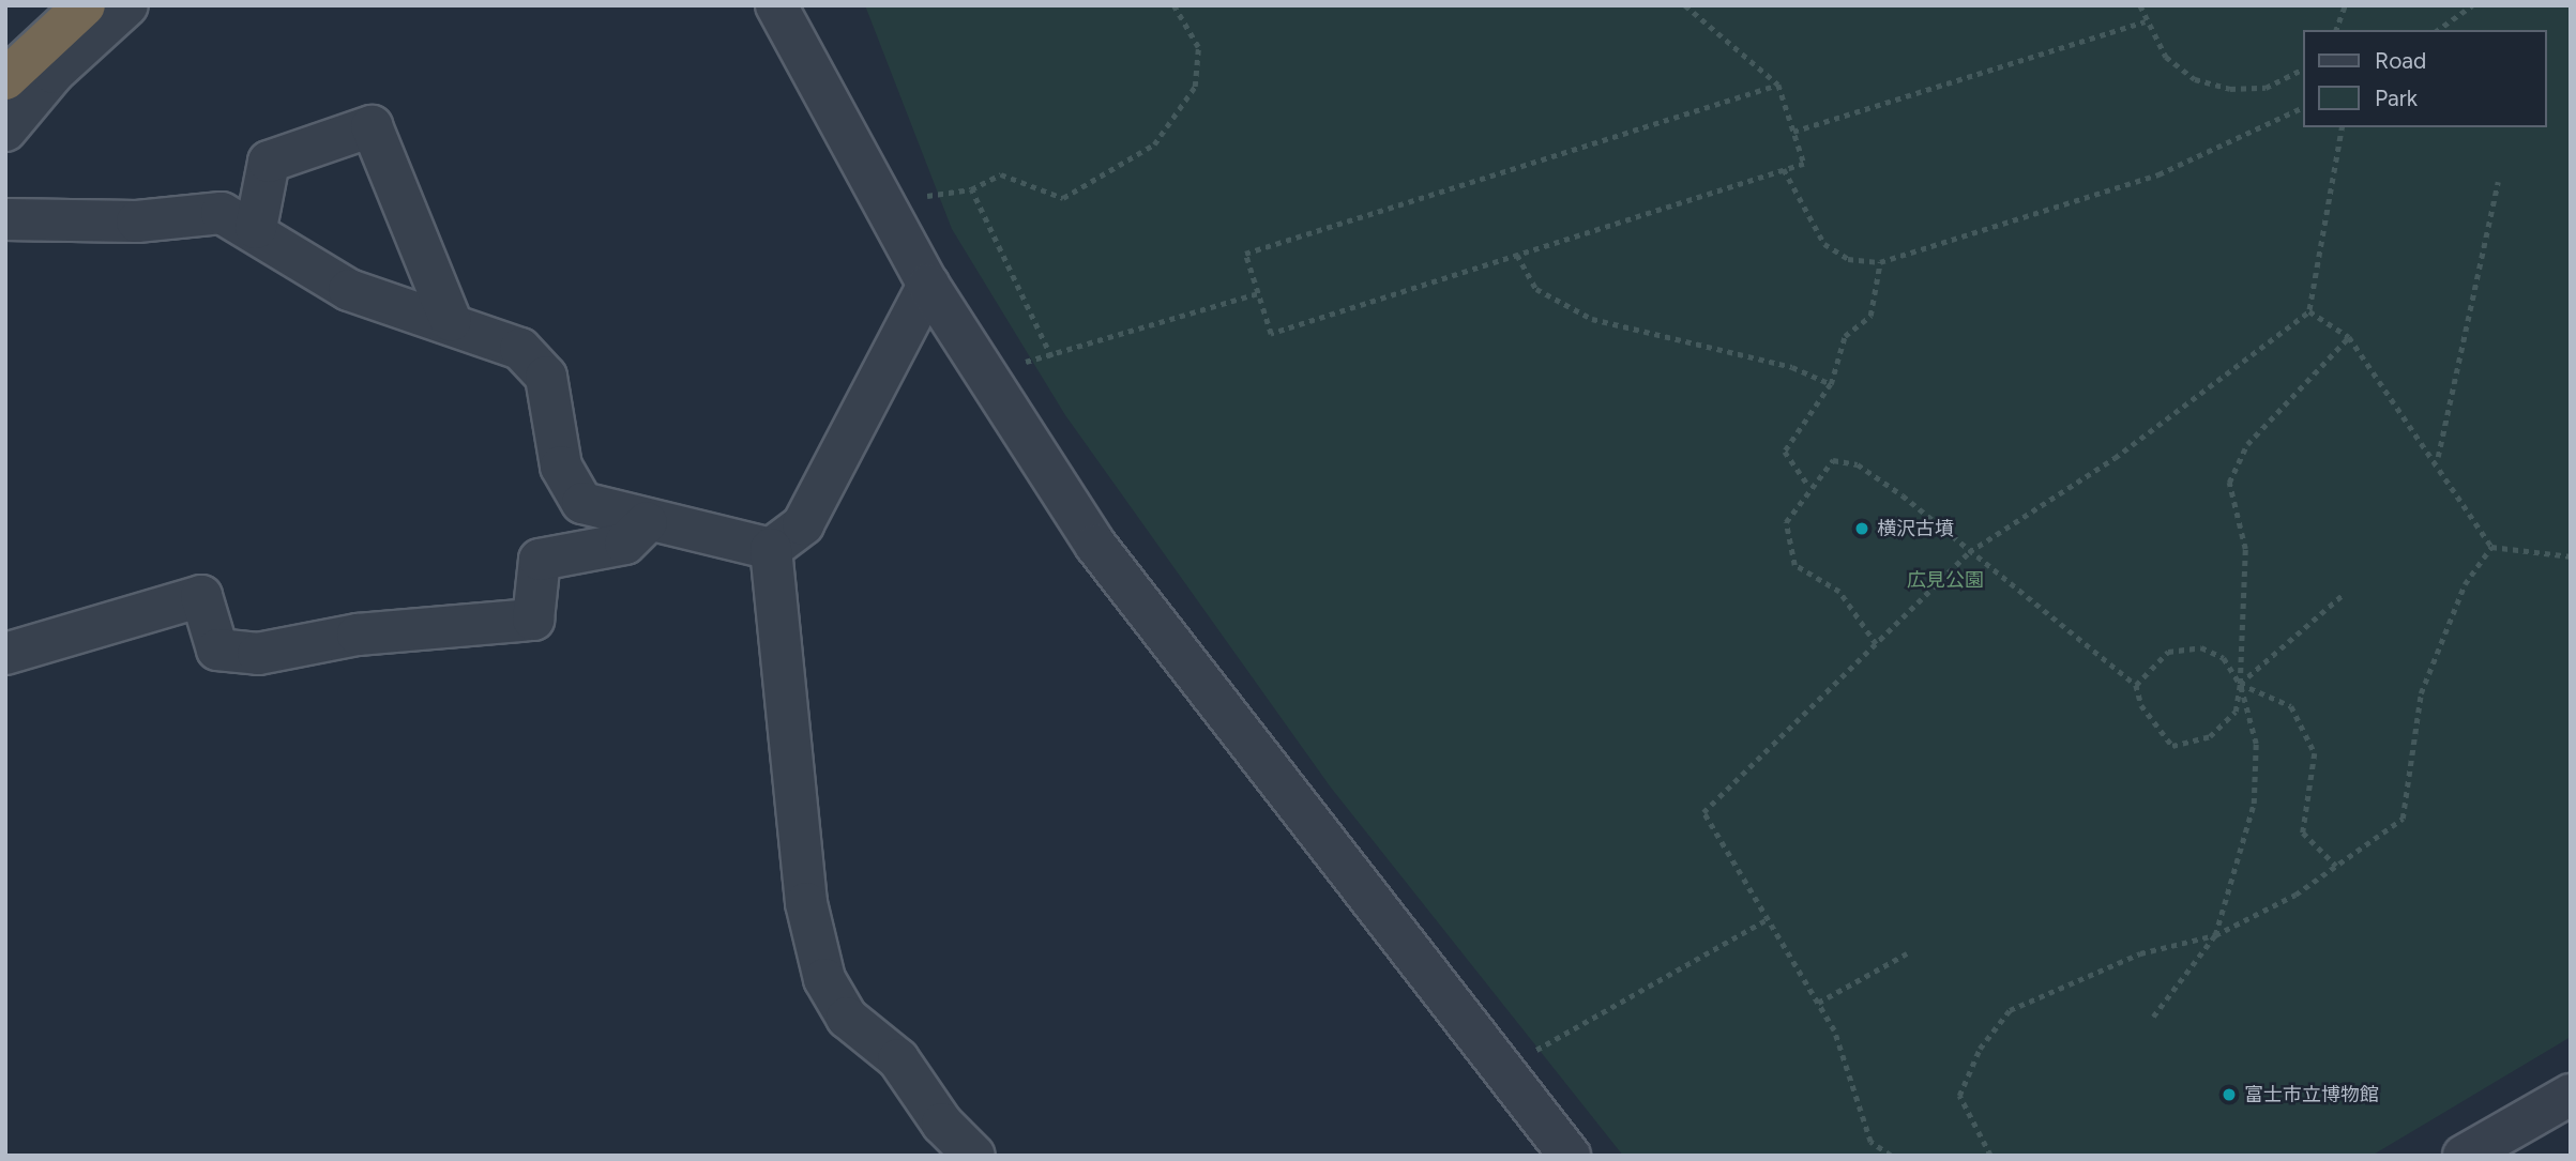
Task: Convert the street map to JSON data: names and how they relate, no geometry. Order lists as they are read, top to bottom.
{
  "parks": ["広見公園"],
  "places": ["横沢古墳", "富士市立博物館"],
  "legend": ["Road", "Park"]
}
